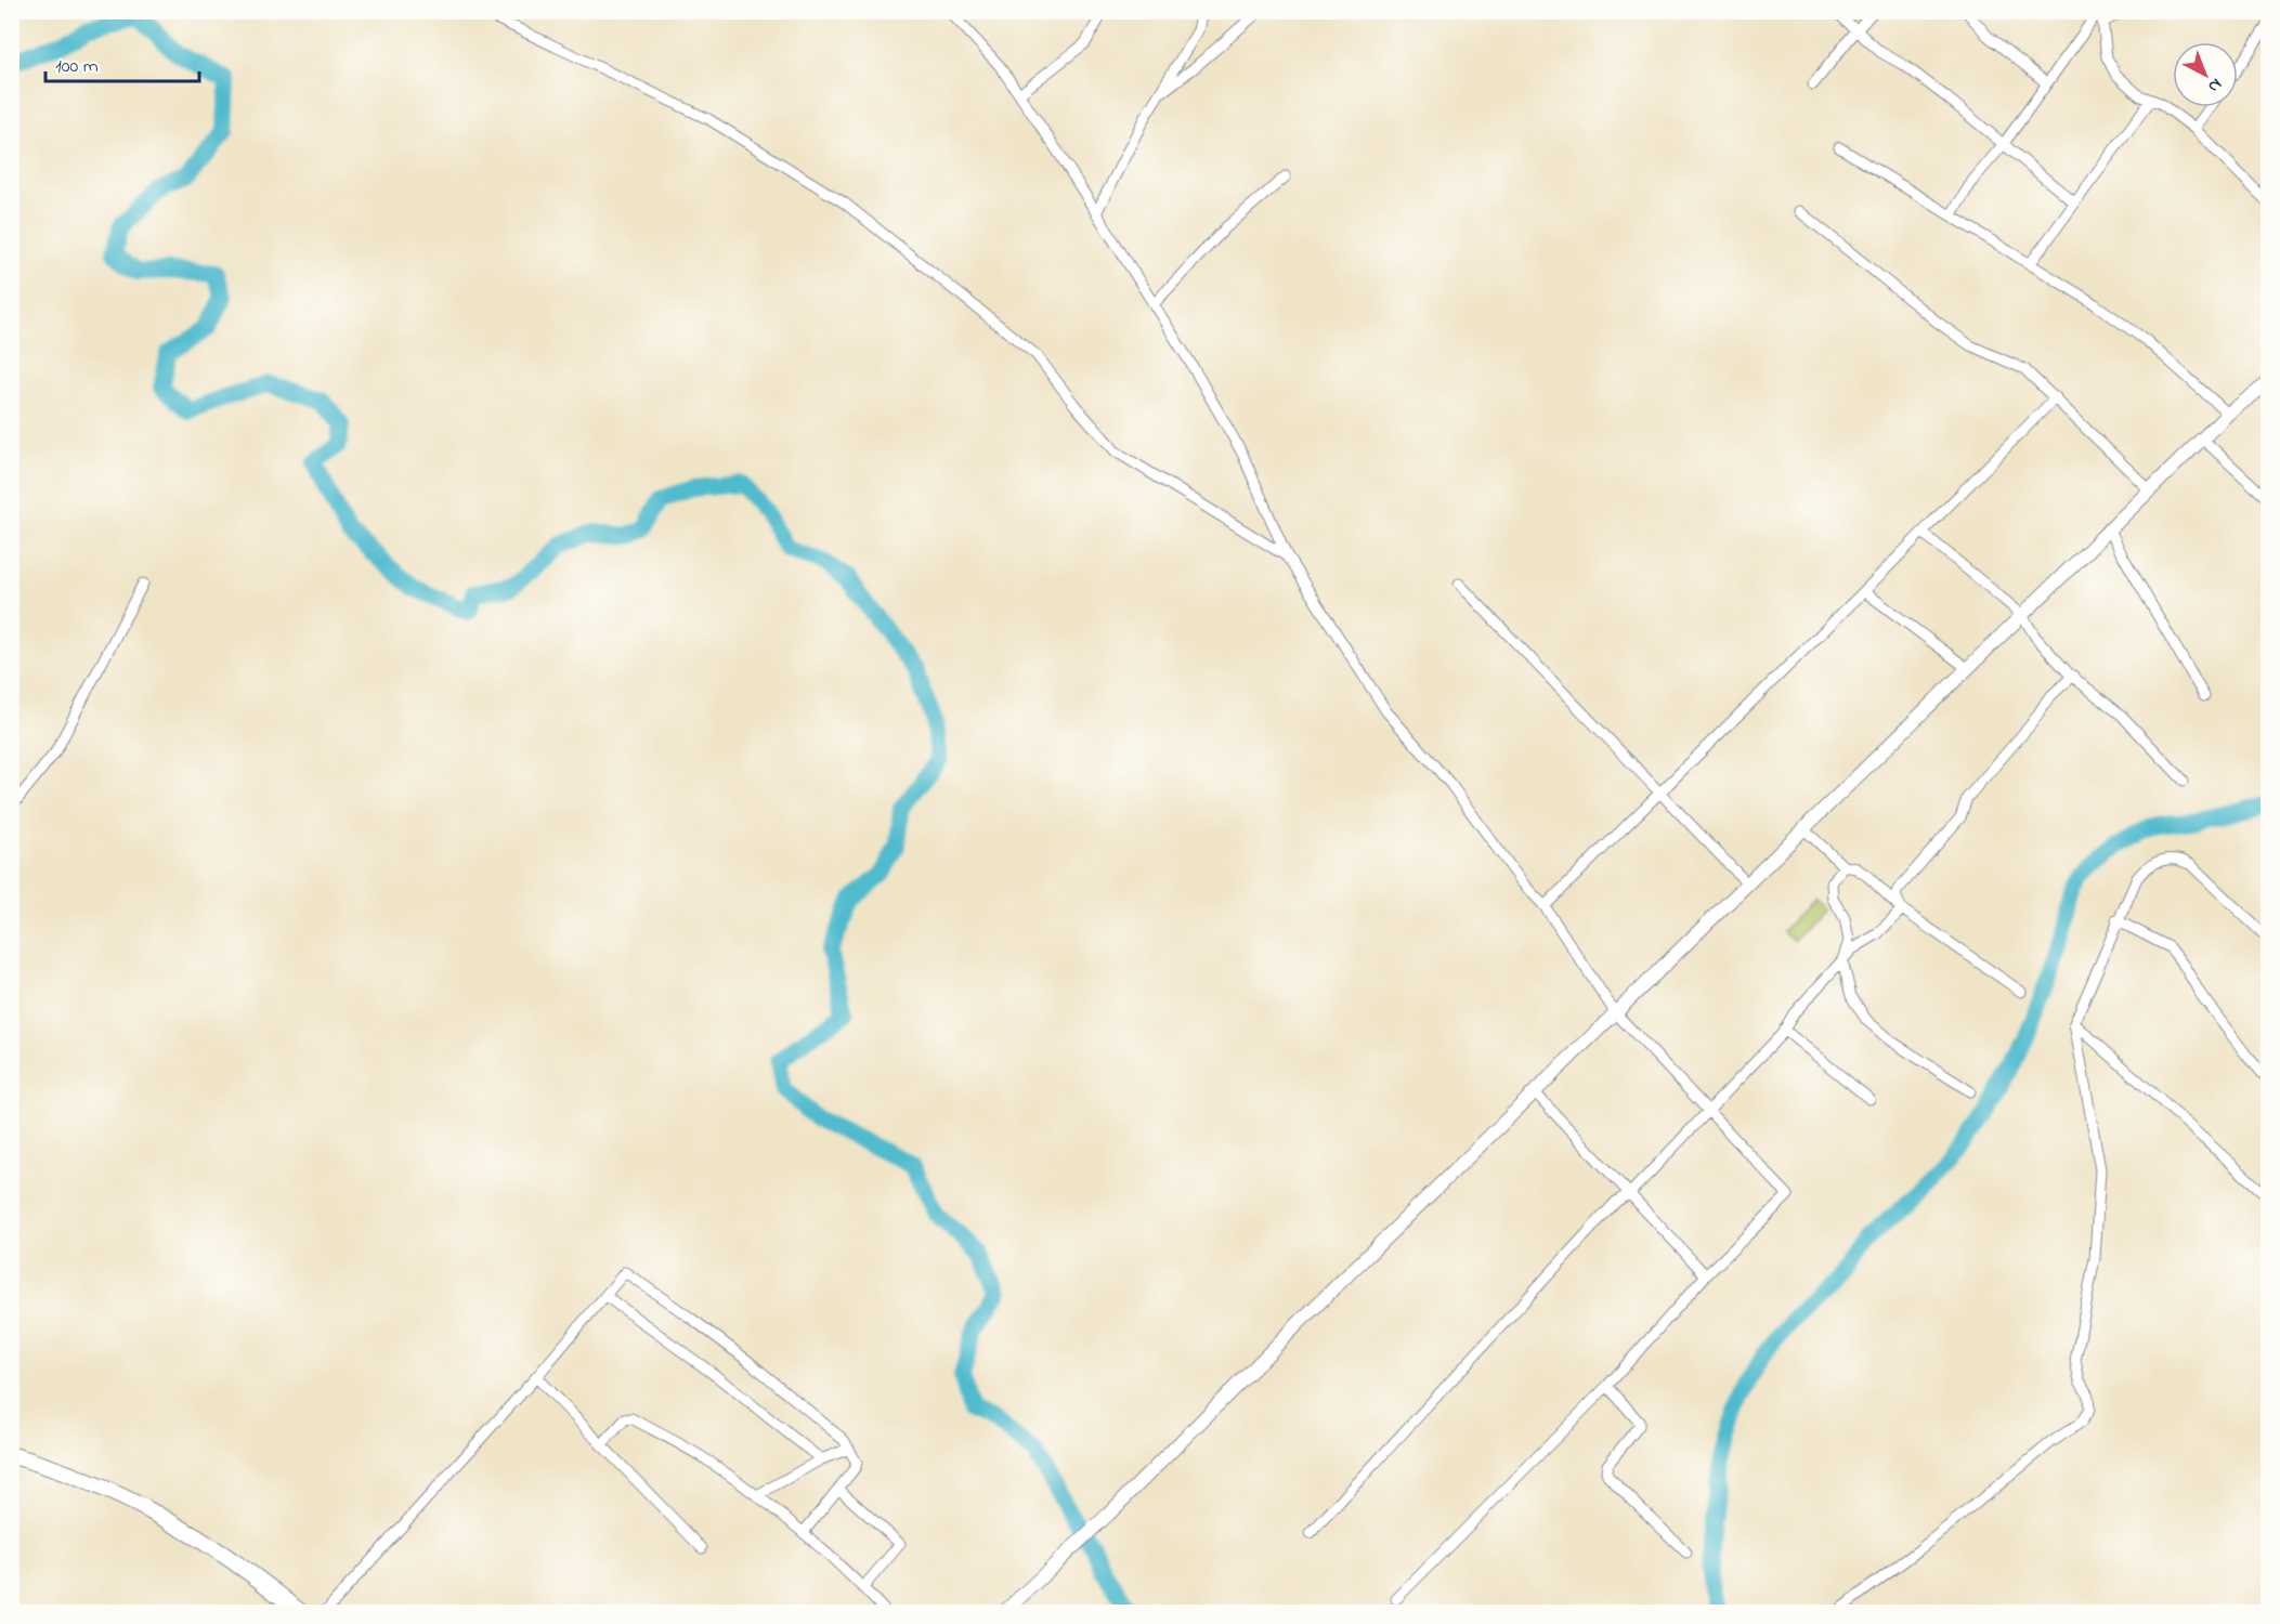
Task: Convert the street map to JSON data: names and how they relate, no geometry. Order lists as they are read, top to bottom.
{
  "scale_bar": "100 m",
  "north": "bottom right"
}
